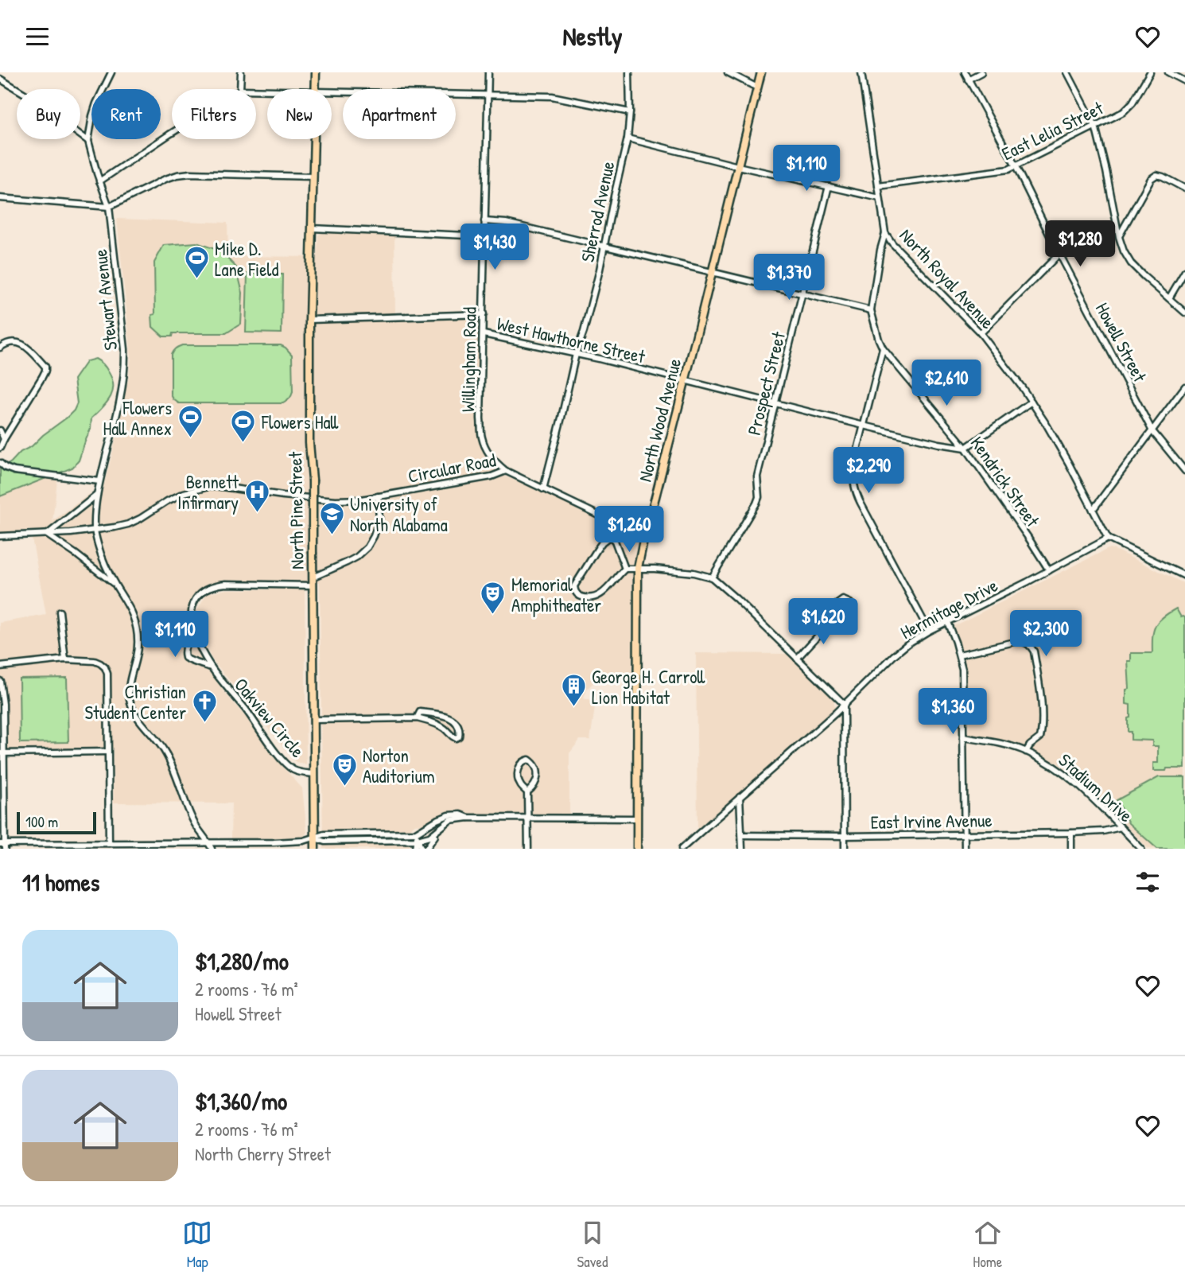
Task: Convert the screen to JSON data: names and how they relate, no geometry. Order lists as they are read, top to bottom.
{
  "streets": {
    "main road": ["North Wood Avenue", "North Pine Street"],
    "street": [
      "East Lelia Street",
      "Sherrod Avenue",
      "North Royal Avenue",
      "Stewart Avenue",
      "West Hawthorne Street",
      "Howell Street",
      "Willingham Road",
      "Prospect Street",
      "Circular Road",
      "Kendrick Street",
      "Hermitage Drive",
      "Oakview Circle",
      "Stadium Drive",
      "East Irvine Avenue"
    ]
  },
  "crossings": [
    ["East Lelia Street", "North Royal Avenue"],
    ["East Lelia Street", "Howell Street"],
    ["Sherrod Avenue", "West Hawthorne Street"],
    ["Sherrod Avenue", "Circular Road"],
    ["North Royal Avenue", "Kendrick Street"],
    ["North Royal Avenue", "Hermitage Drive"],
    ["Stewart Avenue", "Circular Road"],
    ["West Hawthorne Street", "Willingham Road"],
    ["West Hawthorne Street", "Prospect Street"],
    ["West Hawthorne Street", "North Wood Avenue"],
    ["West Hawthorne Street", "Kendrick Street"],
    ["West Hawthorne Street", "North Pine Street"],
    ["Willingham Road", "Circular Road"],
    ["North Wood Avenue", "Circular Road"],
    ["Kendrick Street", "Hermitage Drive"],
    ["North Pine Street", "Oakview Circle"],
    ["Stadium Drive", "East Irvine Avenue"]
  ],
  "places": {
    "sports": ["Mike D. Lane Field", "Flowers Hall Annex", "Flowers Hall"],
    "hospital": ["Bennett Infirmary"],
    "school or university": ["University of North Alabama"],
    "theatre": ["Memorial Amphitheater", "Norton Auditorium"],
    "building": ["George H. Carroll Lion Habitat"],
    "church": ["Christian Student Center"]
  },
  "scale_bar": "100 m",
  "page": {
    "header": "Nestly",
    "chip": [
      "Buy",
      "Rent",
      "Filters",
      "New",
      "Apartment"
    ],
    "price": [
      "$1,110",
      "$1,280",
      "$1,430",
      "$1,370",
      "$2,610",
      "$2,290",
      "$1,260",
      "$1,620",
      "$2,300",
      "$1,110",
      "$1,360"
    ],
    "scale": "100 m",
    "heading": "11 homes",
    "list": [
      {
        "name": "$1,280/mo",
        "note": "2 rooms · 76 m² · Howell Street"
      },
      {
        "name": "$1,360/mo",
        "note": "2 rooms · 76 m² · North Cherry Street"
      }
    ],
    "tabs": ["Map", "Saved", "Home"]
  }
}
